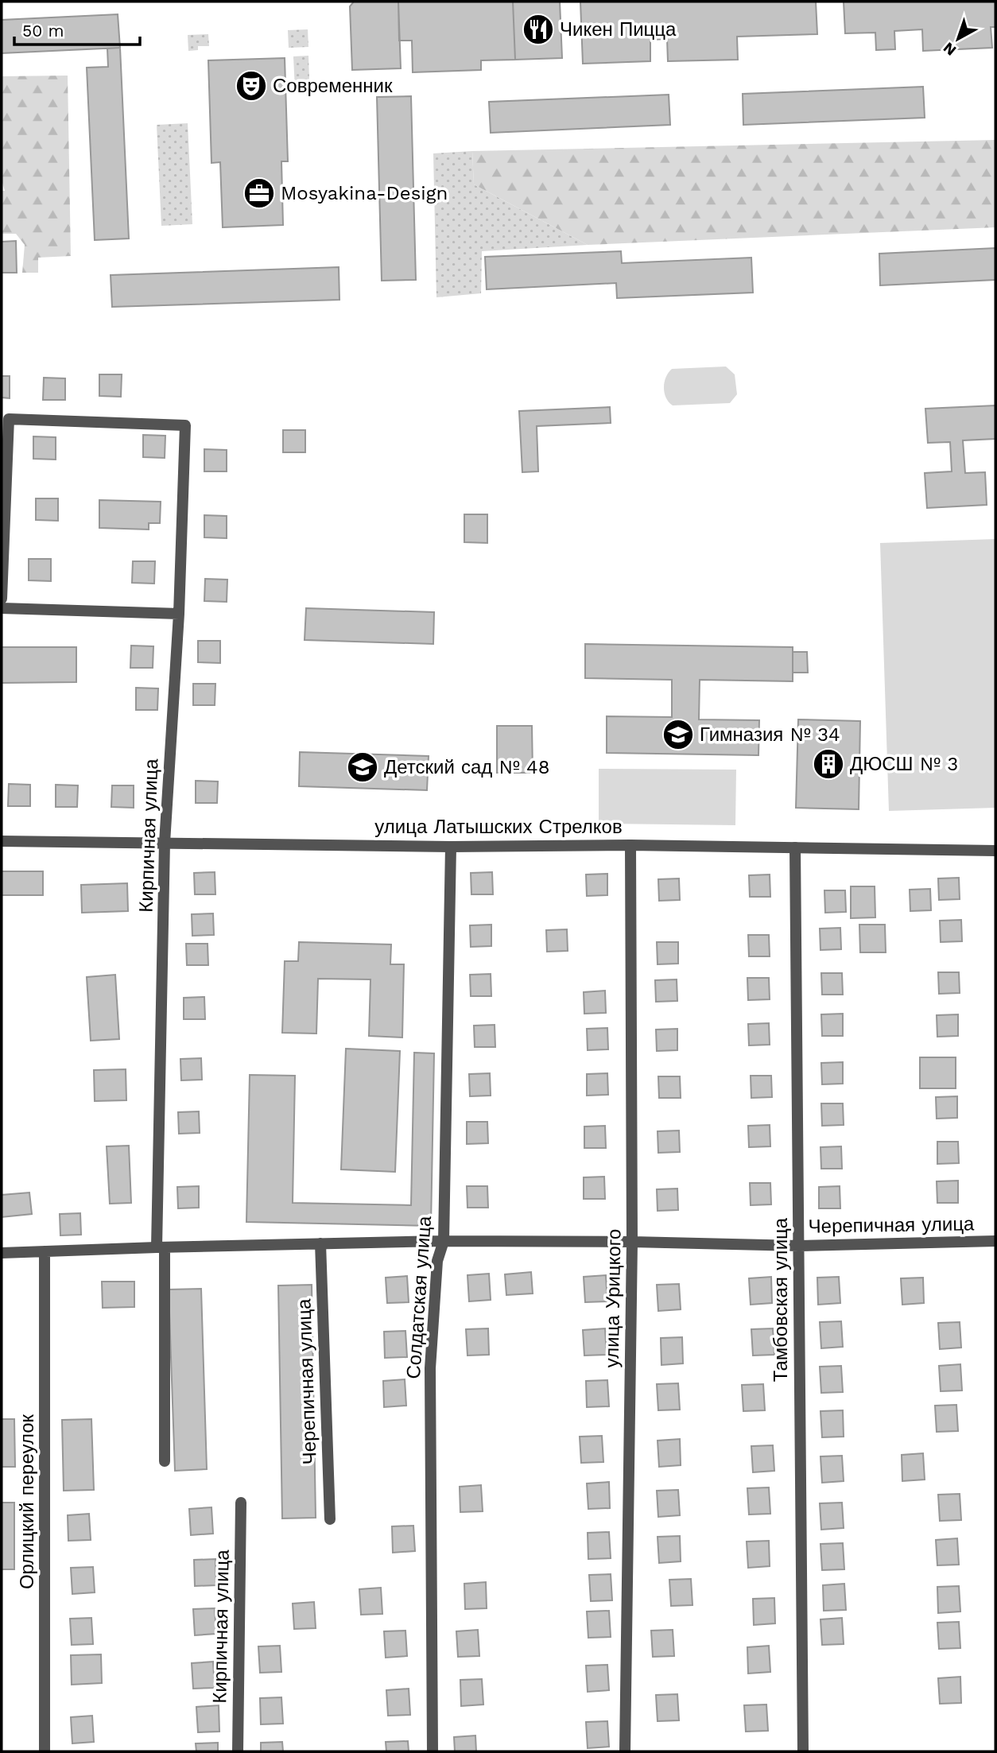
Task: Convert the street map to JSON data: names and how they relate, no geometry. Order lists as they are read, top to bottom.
{
  "streets": {
    "street": [
      "улица Латышских Стрелков",
      "Кирпичная улица",
      "Черепичная улица",
      "Солдатская улица",
      "улица Урицкого",
      "Тамбовская улица",
      "Орлицкий переулок"
    ]
  },
  "crossings": [
    ["улица Латышских Стрелков", "Кирпичная улица"],
    ["улица Латышских Стрелков", "Солдатская улица"],
    ["улица Латышских Стрелков", "улица Урицкого"],
    ["улица Латышских Стрелков", "Тамбовская улица"],
    ["Кирпичная улица", "Черепичная улица"],
    ["Черепичная улица", "Солдатская улица"],
    ["Черепичная улица", "улица Урицкого"],
    ["Черепичная улица", "Тамбовская улица"],
    ["Черепичная улица", "Орлицкий переулок"]
  ],
  "places": {
    "restaurant": ["Чикен Пицца"],
    "theatre": ["Современник"],
    "office": ["Mosyakina-Design"],
    "school or university": ["Гимназия № 34", "Детский сад № 48"],
    "building": ["ДЮСШ № 3"]
  },
  "scale_bar": "50 m",
  "north": "bottom left"
}
